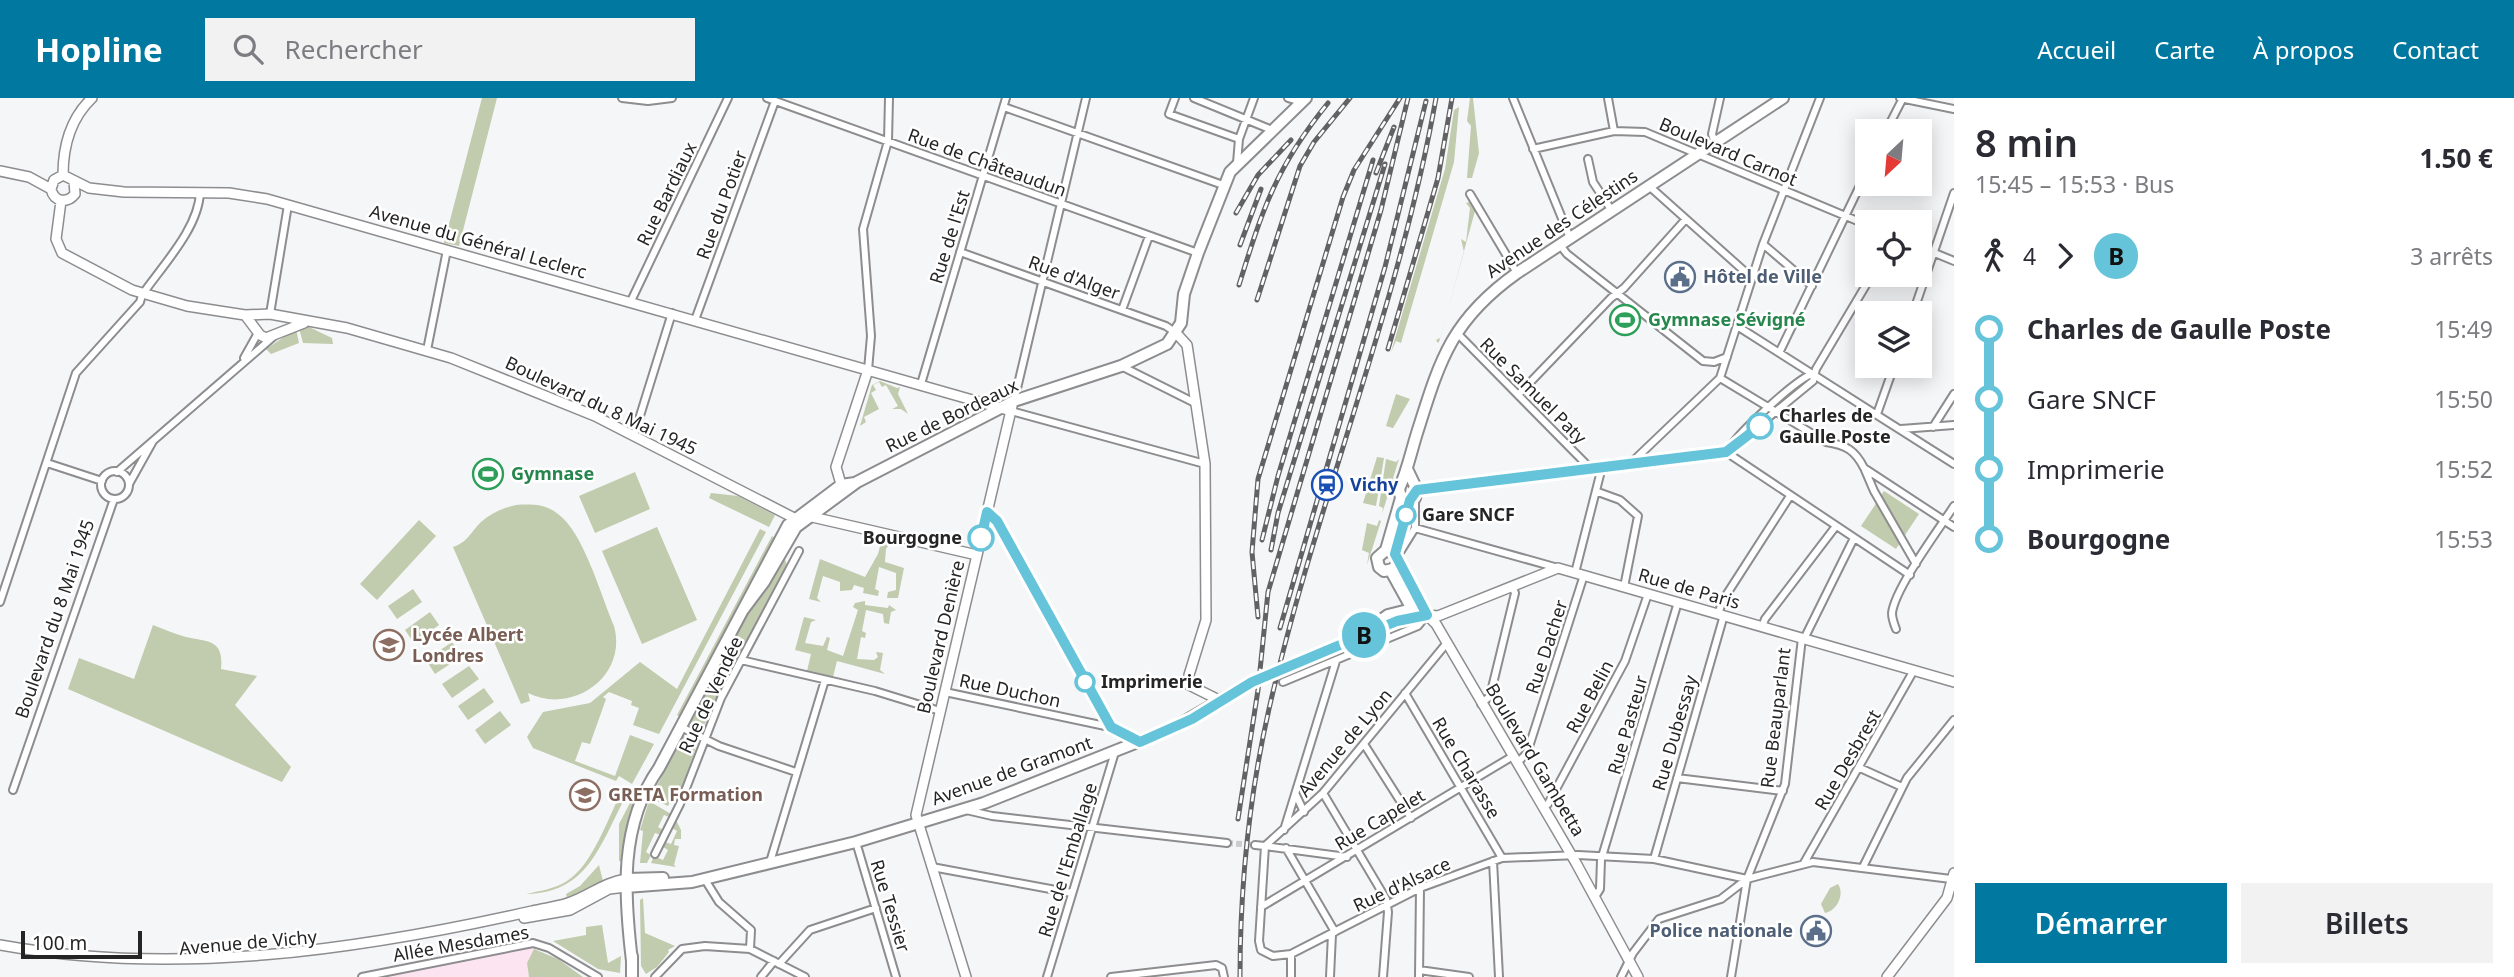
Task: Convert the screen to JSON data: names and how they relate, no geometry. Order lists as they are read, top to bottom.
{
  "streets": {
    "main road": [
      "Avenue des Célestins",
      "Rue de Bordeaux",
      "Boulevard Gambetta",
      "Avenue de Gramont",
      "Avenue de Vichy"
    ],
    "street": [
      "Boulevard Carnot",
      "Rue de Châteaudun",
      "Rue Bardiaux",
      "Rue du Potier",
      "Rue de l'Est",
      "Avenue du Général Leclerc",
      "Rue d'Alger",
      "Rue Samuel Paty",
      "Boulevard du 8 Mai 1945",
      "Rue de Paris",
      "Boulevard Denière",
      "Rue Dacher",
      "Rue Duchon",
      "Rue de Vendée",
      "Rue Belin",
      "Rue Beauparlant",
      "Rue Pasteur",
      "Rue Dubessay",
      "Avenue de Lyon",
      "Rue Desbrest",
      "Rue Charasse",
      "Rue Capelet",
      "Rue de l'Emballage",
      "Rue d'Alsace",
      "Rue Tessier",
      "Allée Mesdames"
    ]
  },
  "crossings": [
    ["Boulevard Carnot", "Avenue des Célestins"],
    ["Rue de Châteaudun", "Rue du Potier"],
    ["Rue de Châteaudun", "Rue de l'Est"],
    ["Rue de Châteaudun", "Boulevard Denière"],
    ["Rue Bardiaux", "Avenue du Général Leclerc"],
    ["Rue du Potier", "Avenue du Général Leclerc"],
    ["Avenue des Célestins", "Rue Samuel Paty"],
    ["Rue de l'Est", "Avenue du Général Leclerc"],
    ["Rue de l'Est", "Rue d'Alger"],
    ["Avenue du Général Leclerc", "Boulevard du 8 Mai 1945"],
    ["Avenue du Général Leclerc", "Rue de Bordeaux"],
    ["Avenue du Général Leclerc", "Boulevard Denière"],
    ["Rue d'Alger", "Rue de Bordeaux"],
    ["Rue d'Alger", "Boulevard Denière"],
    ["Rue de Bordeaux", "Boulevard Denière"],
    ["Rue de Paris", "Rue Dacher"],
    ["Rue de Paris", "Rue Belin"],
    ["Rue de Paris", "Rue Beauparlant"],
    ["Rue de Paris", "Rue Pasteur"],
    ["Rue de Paris", "Rue Dubessay"],
    ["Rue de Paris", "Rue Desbrest"],
    ["Rue de Paris", "Avenue de Gramont"],
    ["Boulevard Denière", "Rue Duchon"],
    ["Boulevard Denière", "Avenue de Gramont"],
    ["Rue Dacher", "Boulevard Gambetta"],
    ["Rue Dacher", "Rue Capelet"],
    ["Rue Belin", "Boulevard Gambetta"],
    ["Rue Beauparlant", "Rue d'Alsace"],
    ["Rue Pasteur", "Boulevard Gambetta"],
    ["Rue Pasteur", "Rue d'Alsace"],
    ["Rue Dubessay", "Rue d'Alsace"],
    ["Avenue de Lyon", "Boulevard Gambetta"],
    ["Avenue de Lyon", "Rue Charasse"],
    ["Boulevard Gambetta", "Avenue de Gramont"],
    ["Boulevard Gambetta", "Rue Capelet"],
    ["Boulevard Gambetta", "Rue d'Alsace"],
    ["Rue Charasse", "Rue Capelet"],
    ["Rue Charasse", "Rue d'Alsace"],
    ["Avenue de Gramont", "Rue de l'Emballage"],
    ["Avenue de Gramont", "Rue Tessier"],
    ["Avenue de Gramont", "Avenue de Vichy"]
  ],
  "places": {
    "public building": ["Hôtel de Ville", "Police nationale"],
    "sports": ["Gymnase Sévigné", "Gymnase"],
    "other": [
      "Charles de Gaulle Poste",
      "Gare SNCF",
      "Bourgogne",
      "Imprimerie"
    ],
    "station": ["Vichy"],
    "school or university": ["Lycée Albert Londres", "GRETA Formation"]
  },
  "lines": ["bus line B"],
  "scale_bar": "100 m",
  "north": "bottom left",
  "page": {
    "header": "Hopline",
    "search": "Rechercher",
    "nav": [
      "Accueil",
      "Carte",
      "À propos",
      "Contact"
    ],
    "on_map": "B",
    "heading": ["8 min", "15:45 – 15:53 · Bus", "1.50 €"],
    "legs": ["4", "B", "3 arrêts"],
    "list": [
      {
        "name": "Charles de Gaulle Poste",
        "value": "15:49"
      },
      {
        "name": "Gare SNCF",
        "value": "15:50"
      },
      {
        "name": "Imprimerie",
        "value": "15:52"
      },
      {
        "name": "Bourgogne",
        "value": "15:53"
      }
    ],
    "buttons": ["Démarrer", "Billets"],
    "scale": "100 m"
  }
}
